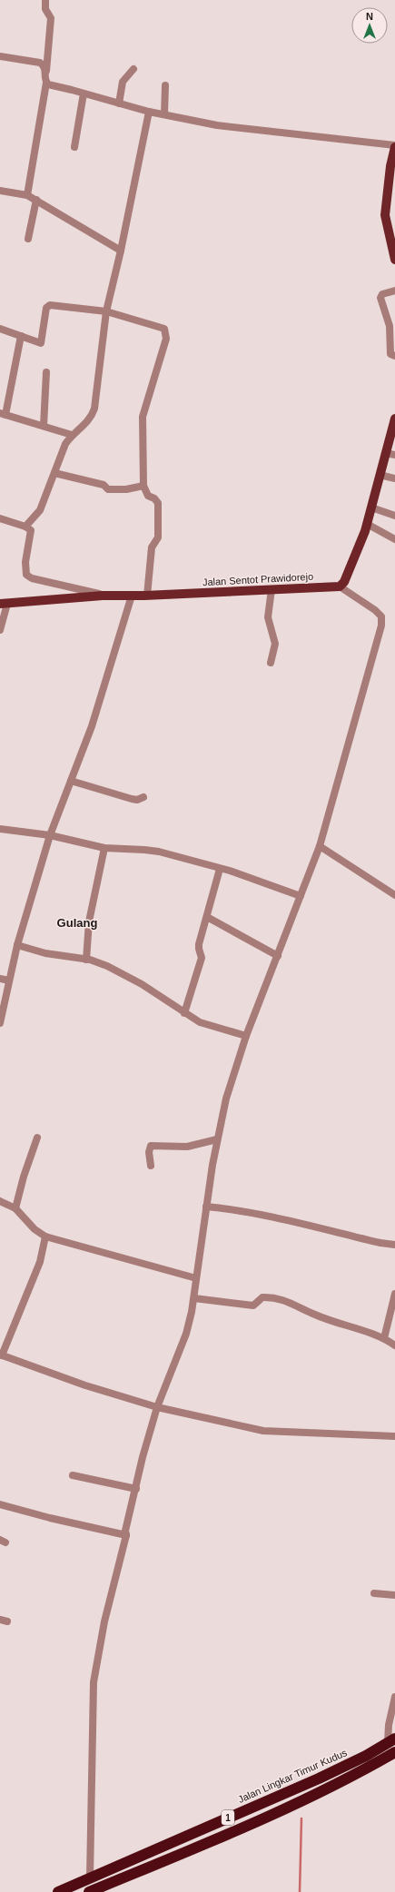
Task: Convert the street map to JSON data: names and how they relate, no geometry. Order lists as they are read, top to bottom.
{
  "streets": {
    "highway": ["Jalan Lingkar Timur Kudus", "1"],
    "main road": ["Jalan Sentot Prawidorejo"]
  },
  "districts": ["Gulang"],
  "north": "top"
}
